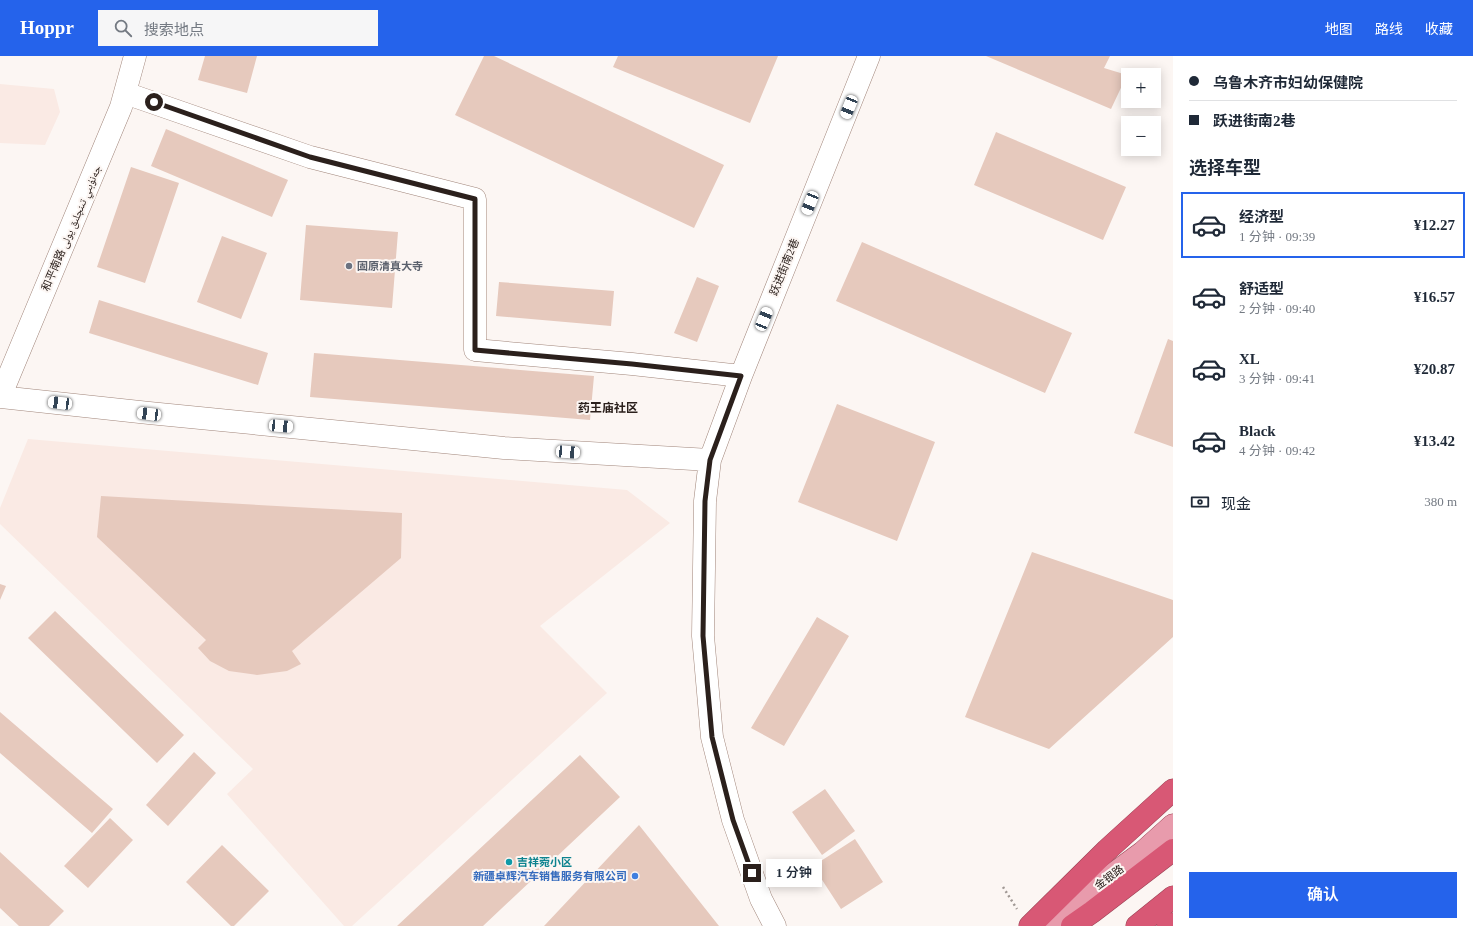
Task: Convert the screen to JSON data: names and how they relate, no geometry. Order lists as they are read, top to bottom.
{
  "streets": {
    "main road": ["金银路"],
    "street": ["和平南路 جەنۇبىي تىنچلىق يولى", "跃进街南2巷"]
  },
  "districts": ["药王庙社区"],
  "places": ["固原清真大寺", "吉祥菀小区", "新疆卓辉汽车销售服务有限公司"],
  "page": {
    "header": "Hoppr",
    "search": "搜索地点",
    "nav": ["地图", "路线", "收藏"],
    "banner": ["乌鲁木齐市妇幼保健院", "跃进街南2巷"],
    "map_buttons": ["+", "−"],
    "heading": "选择车型",
    "list": [
      {
        "name": "经济型",
        "note": "1 分钟 · 09:39",
        "value": "¥12.27"
      },
      {
        "name": "舒适型",
        "note": "2 分钟 · 09:40",
        "value": "¥16.57"
      },
      {
        "name": "XL",
        "note": "3 分钟 · 09:41",
        "value": "¥20.87"
      },
      {
        "name": "Black",
        "note": "4 分钟 · 09:42",
        "value": "¥13.42"
      }
    ],
    "pay": ["现金", "380 m"],
    "bubble": "1 分钟",
    "buttons": "确认"
  }
}
